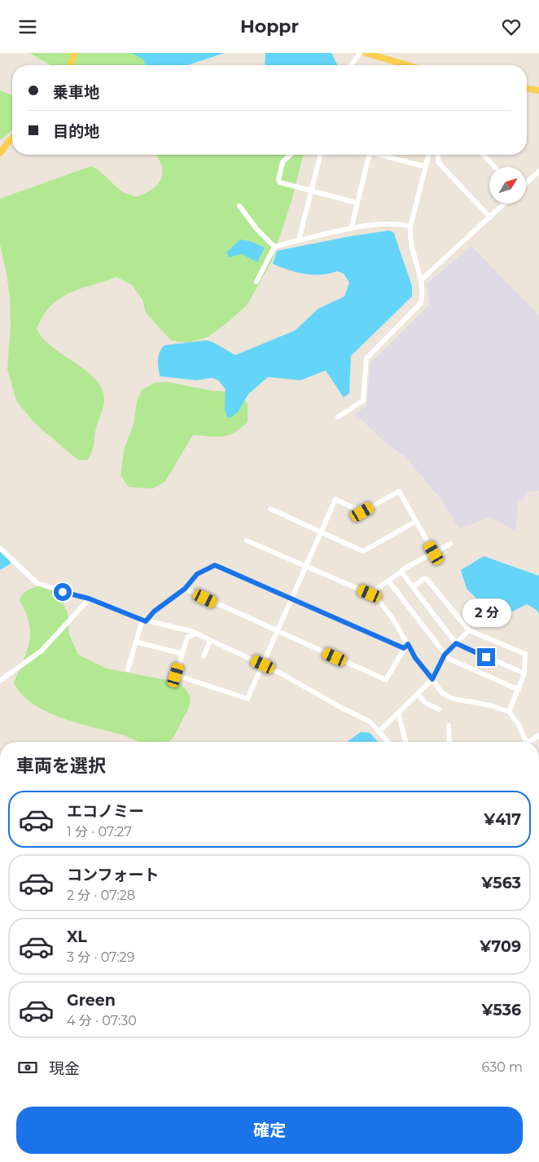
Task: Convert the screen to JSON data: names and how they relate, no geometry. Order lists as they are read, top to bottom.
{
  "north": "top right",
  "page": {
    "header": "Hoppr",
    "banner": ["乗車地", "目的地"],
    "bubble": "2 分",
    "heading": "車両を選択",
    "list": [
      {
        "name": "エコノミー",
        "note": "1 分 · 07:27",
        "value": "¥417"
      },
      {
        "name": "コンフォート",
        "note": "2 分 · 07:28",
        "value": "¥563"
      },
      {
        "name": "XL",
        "note": "3 分 · 07:29",
        "value": "¥709"
      },
      {
        "name": "Green",
        "note": "4 分 · 07:30",
        "value": "¥536"
      }
    ],
    "pay": ["現金", "630 m"],
    "buttons": "確定"
  }
}
